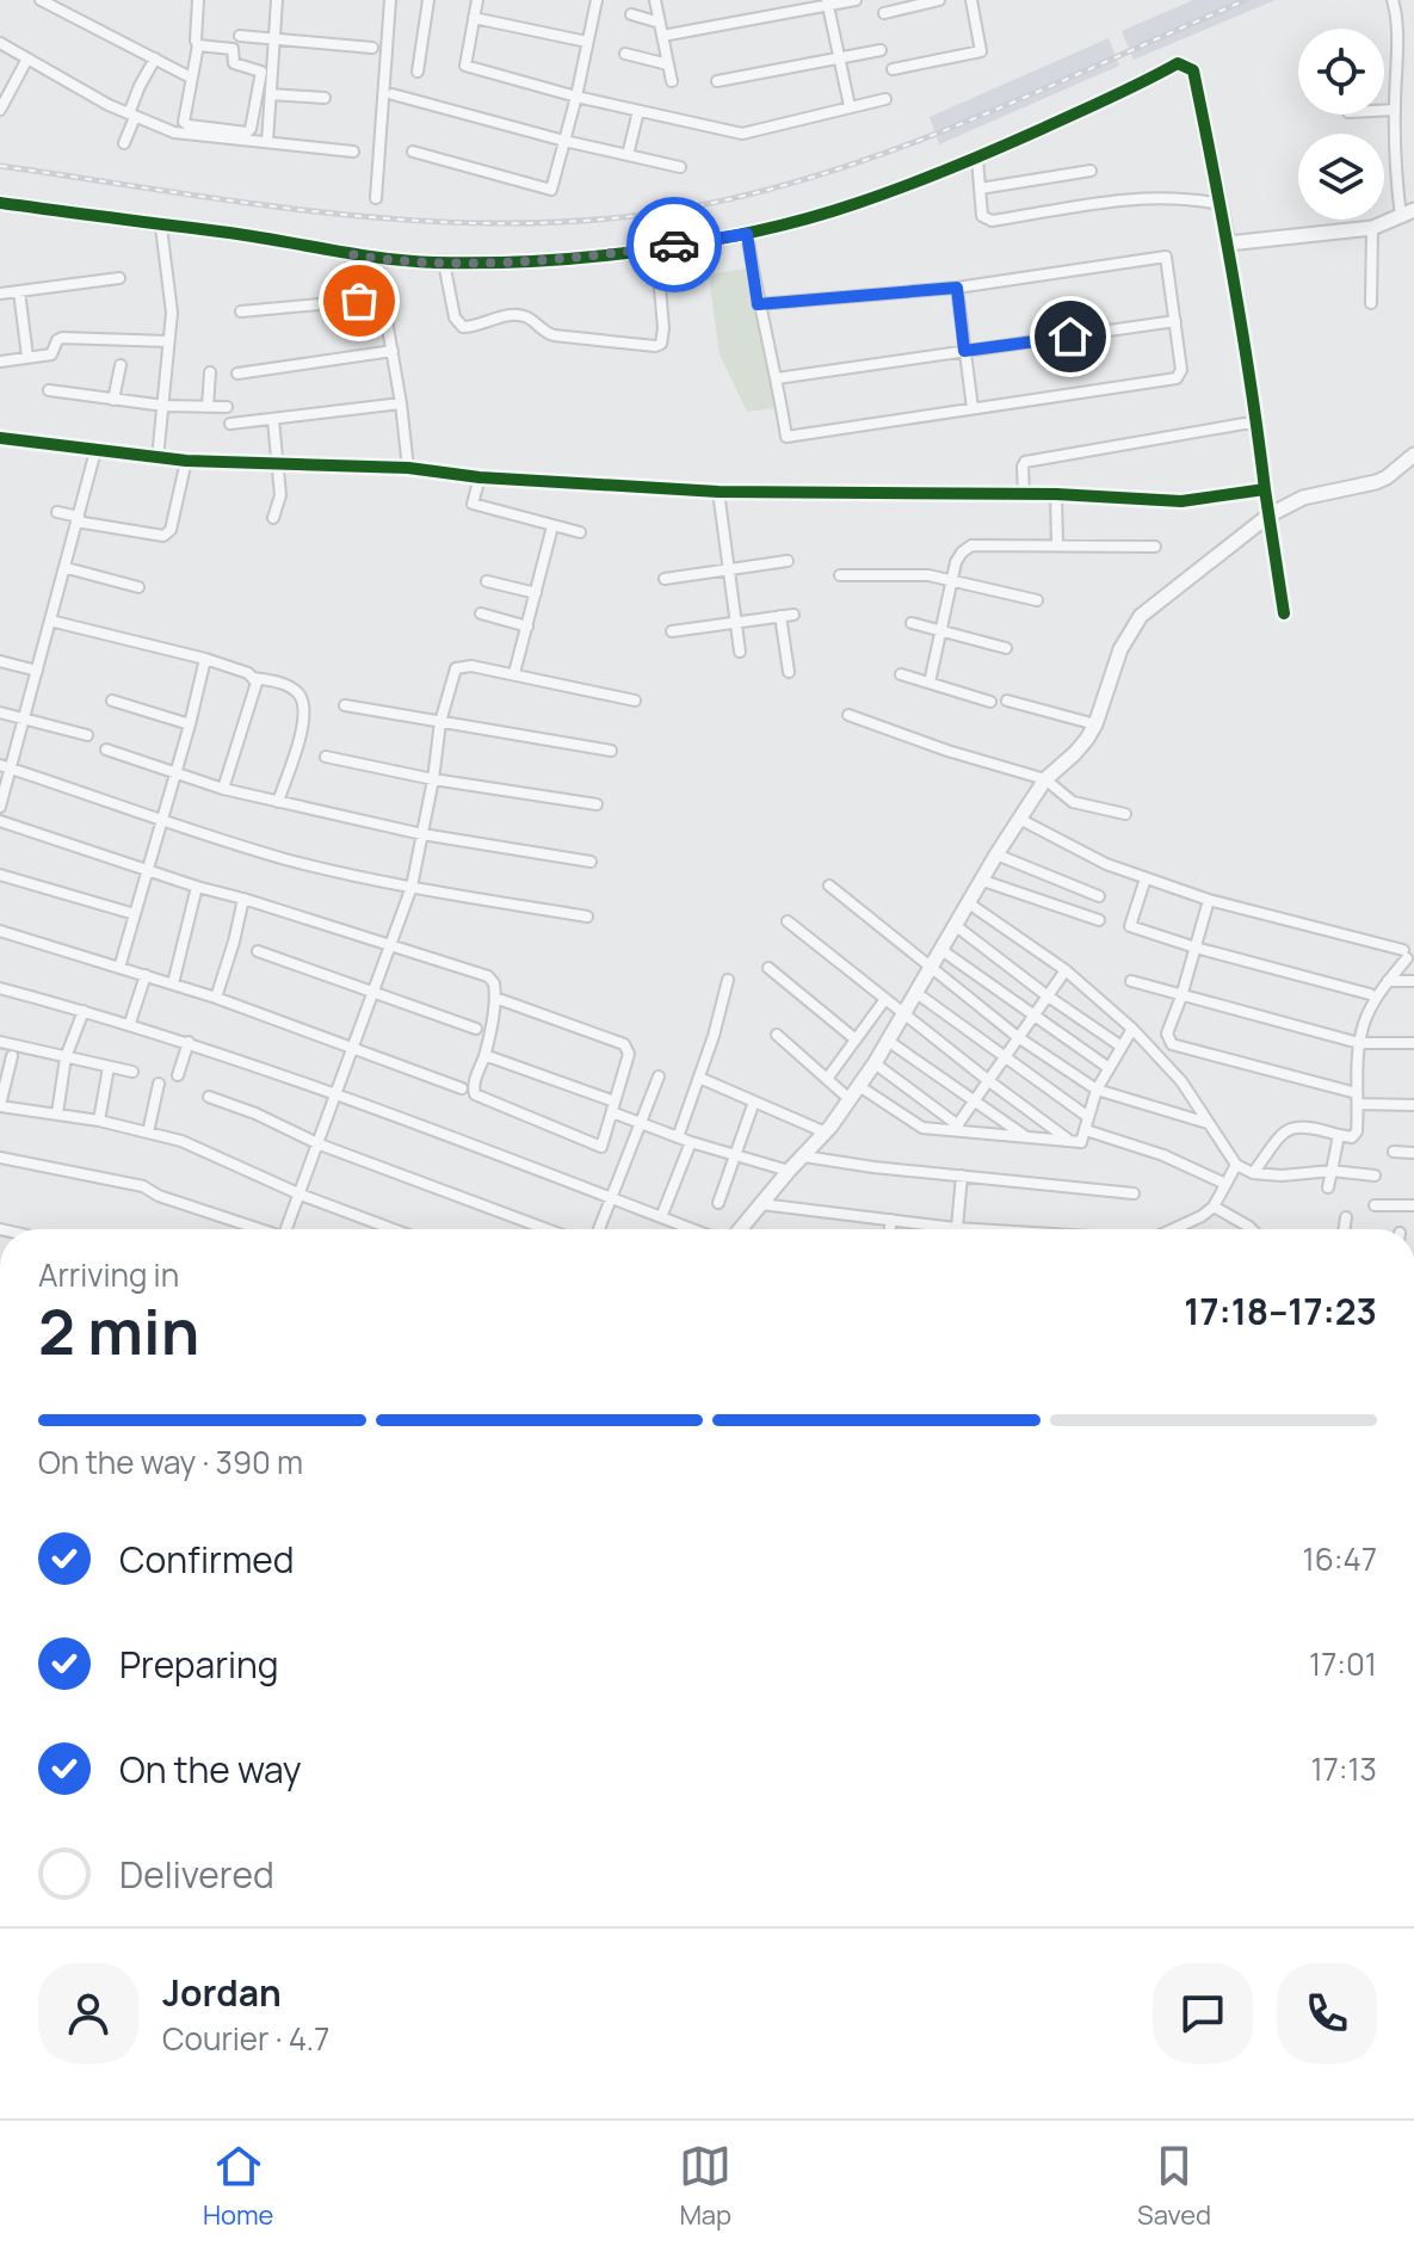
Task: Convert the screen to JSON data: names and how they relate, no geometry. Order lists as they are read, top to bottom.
{
  "page": {
    "heading": ["2 min", "Arriving in", "17:18–17:23"],
    "panel": ["Jordan", "Courier · 4.7"],
    "bar": "On the way · 390 m",
    "list": [
      ["Confirmed", "16:47"],
      ["Preparing", "17:01"],
      ["On the way", "17:13"],
      "Delivered"
    ],
    "tabs": ["Home", "Map", "Saved"]
  }
}
